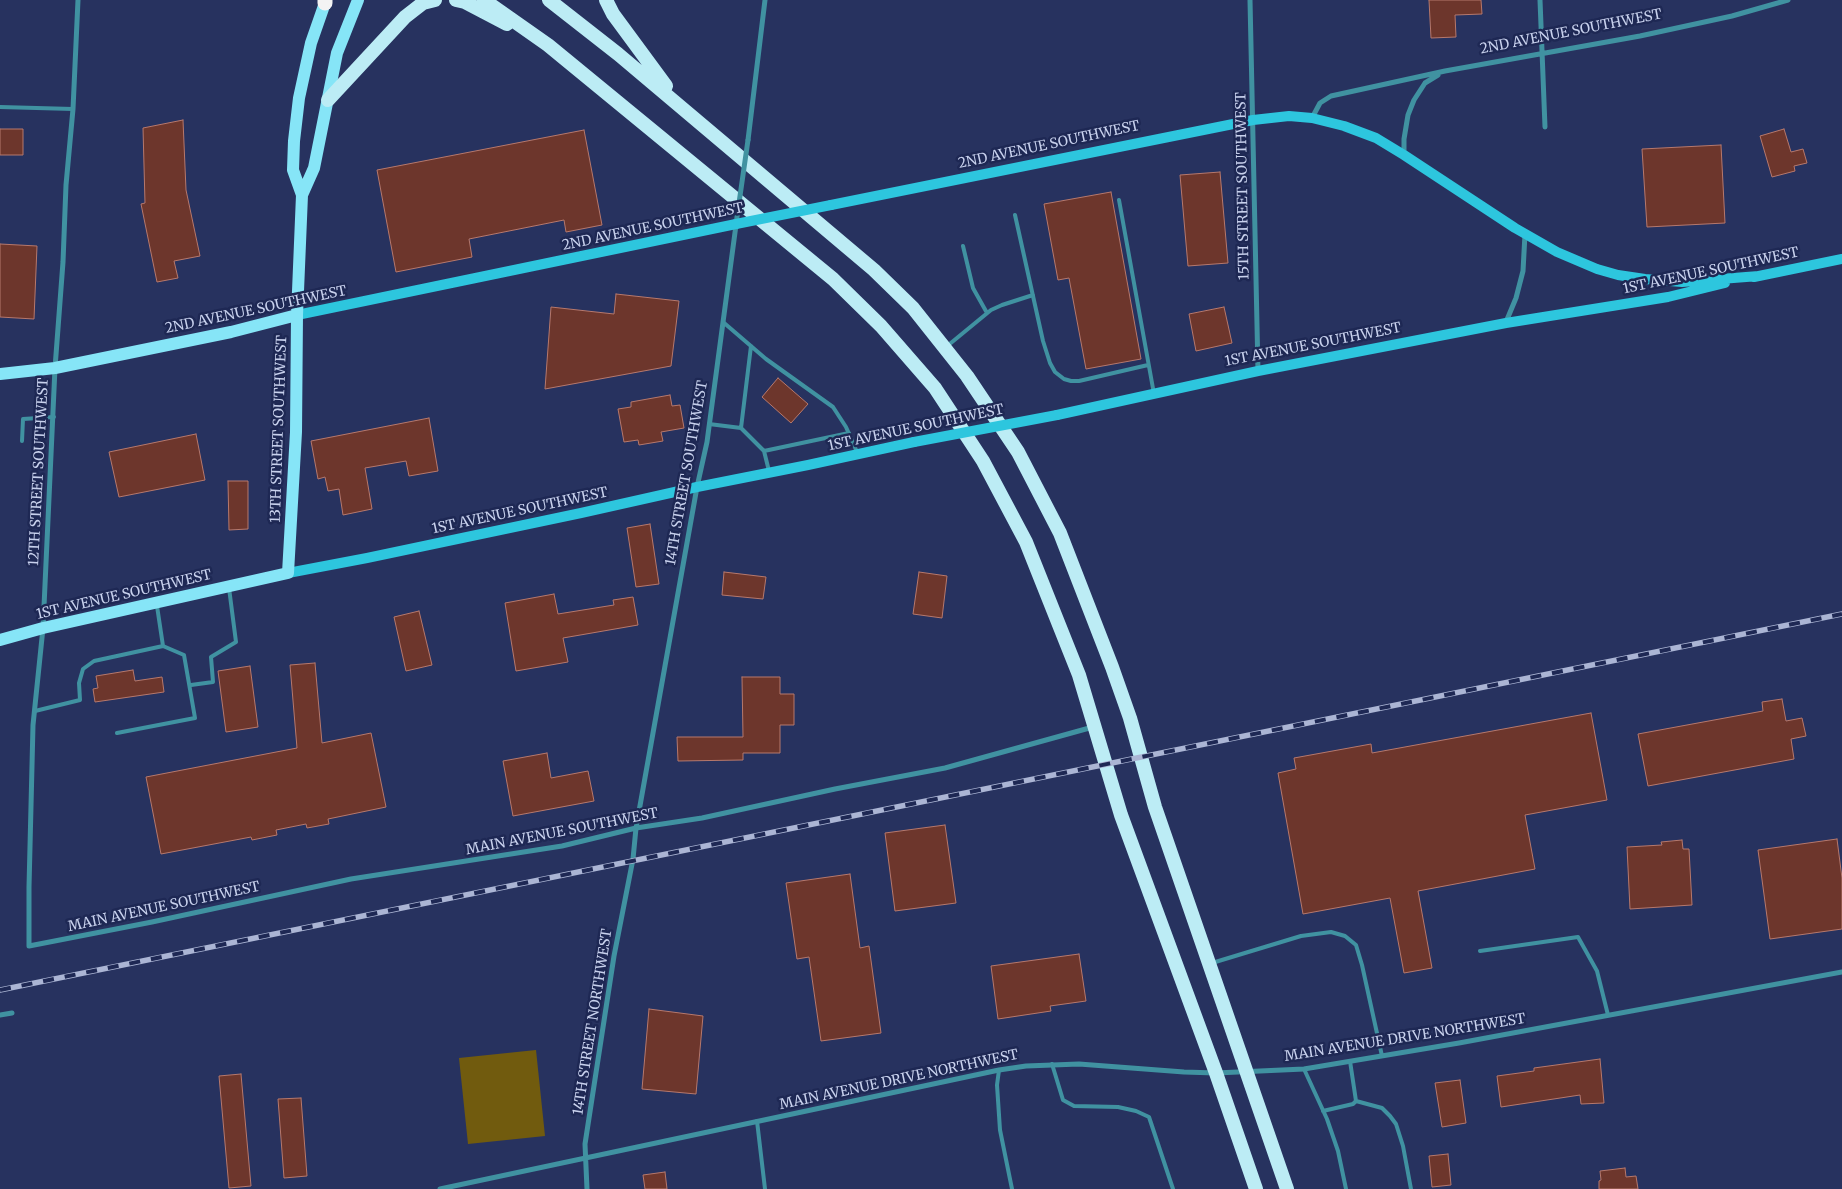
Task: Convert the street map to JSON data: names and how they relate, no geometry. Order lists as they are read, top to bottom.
{
  "streets": {
    "main road": ["2ND AVENUE SOUTHWEST", "1ST AVENUE SOUTHWEST", "13TH STREET SOUTHWEST"],
    "street": [
      "15TH STREET SOUTHWEST",
      "12TH STREET SOUTHWEST",
      "14TH STREET SOUTHWEST",
      "MAIN AVENUE SOUTHWEST",
      "14TH STREET NORTHWEST",
      "MAIN AVENUE DRIVE NORTHWEST"
    ]
  },
  "crossings": [
    ["2ND AVENUE SOUTHWEST", "15TH STREET SOUTHWEST"],
    ["2ND AVENUE SOUTHWEST", "1ST AVENUE SOUTHWEST"],
    ["2ND AVENUE SOUTHWEST", "13TH STREET SOUTHWEST"],
    ["2ND AVENUE SOUTHWEST", "12TH STREET SOUTHWEST"],
    ["2ND AVENUE SOUTHWEST", "14TH STREET SOUTHWEST"],
    ["15TH STREET SOUTHWEST", "1ST AVENUE SOUTHWEST"],
    ["1ST AVENUE SOUTHWEST", "13TH STREET SOUTHWEST"],
    ["1ST AVENUE SOUTHWEST", "12TH STREET SOUTHWEST"],
    ["1ST AVENUE SOUTHWEST", "14TH STREET SOUTHWEST"],
    ["12TH STREET SOUTHWEST", "MAIN AVENUE SOUTHWEST"],
    ["14TH STREET SOUTHWEST", "MAIN AVENUE SOUTHWEST"],
    ["14TH STREET SOUTHWEST", "14TH STREET NORTHWEST"],
    ["14TH STREET NORTHWEST", "MAIN AVENUE DRIVE NORTHWEST"]
  ]
}
